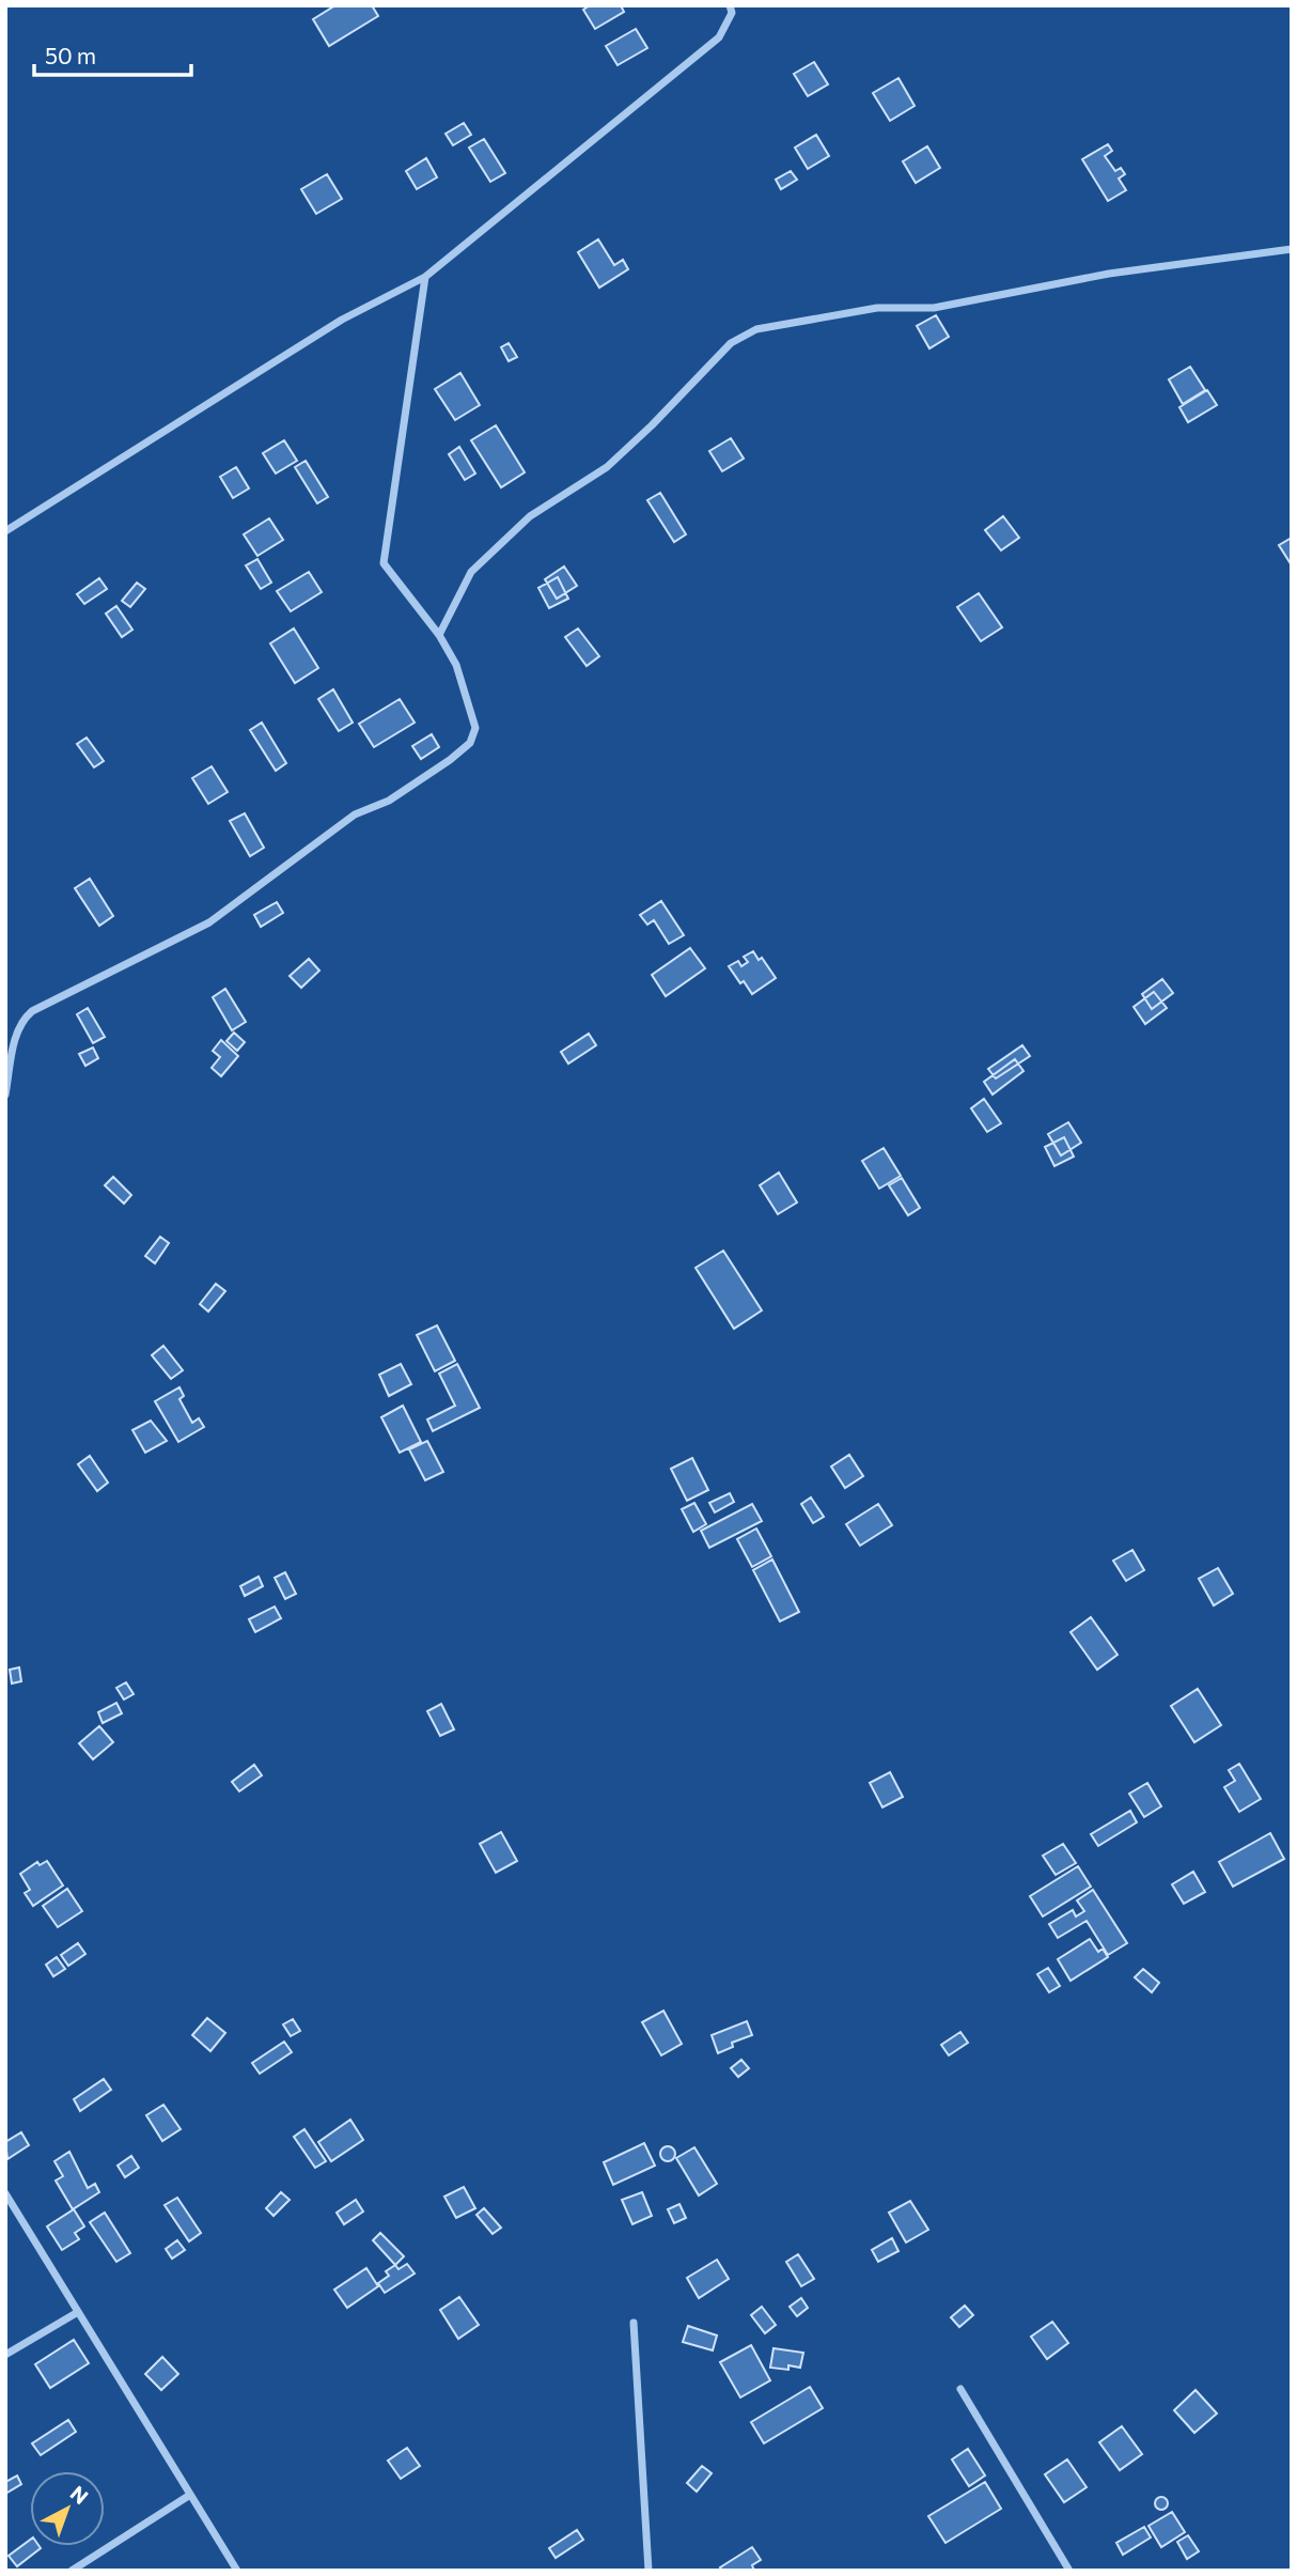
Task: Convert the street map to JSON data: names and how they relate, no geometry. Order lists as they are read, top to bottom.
{
  "scale_bar": "50 m",
  "north": "top right"
}
